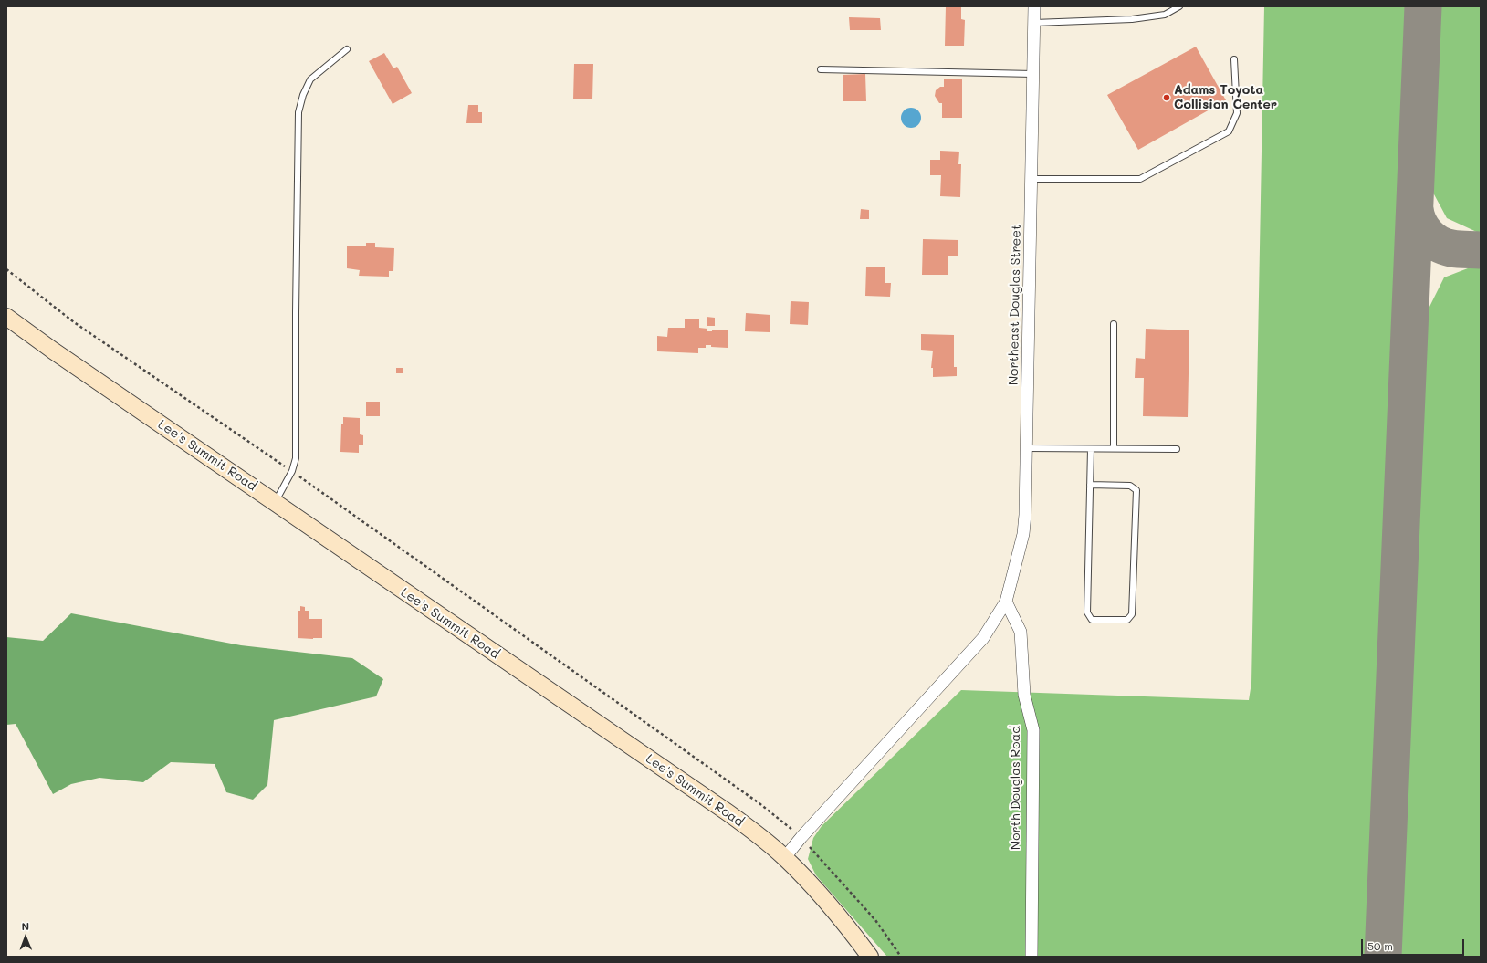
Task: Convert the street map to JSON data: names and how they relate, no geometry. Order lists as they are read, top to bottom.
{
  "streets": {
    "main road": ["Lee's Summit Road"],
    "street": ["Northeast Douglas Street", "North Douglas Road"]
  },
  "crossings": [
    ["Northeast Douglas Street", "Lee's Summit Road"],
    ["Northeast Douglas Street", "North Douglas Road"]
  ],
  "places": ["Adams Toyota Collision Center"],
  "scale_bar": "50 m",
  "north": "top"
}
